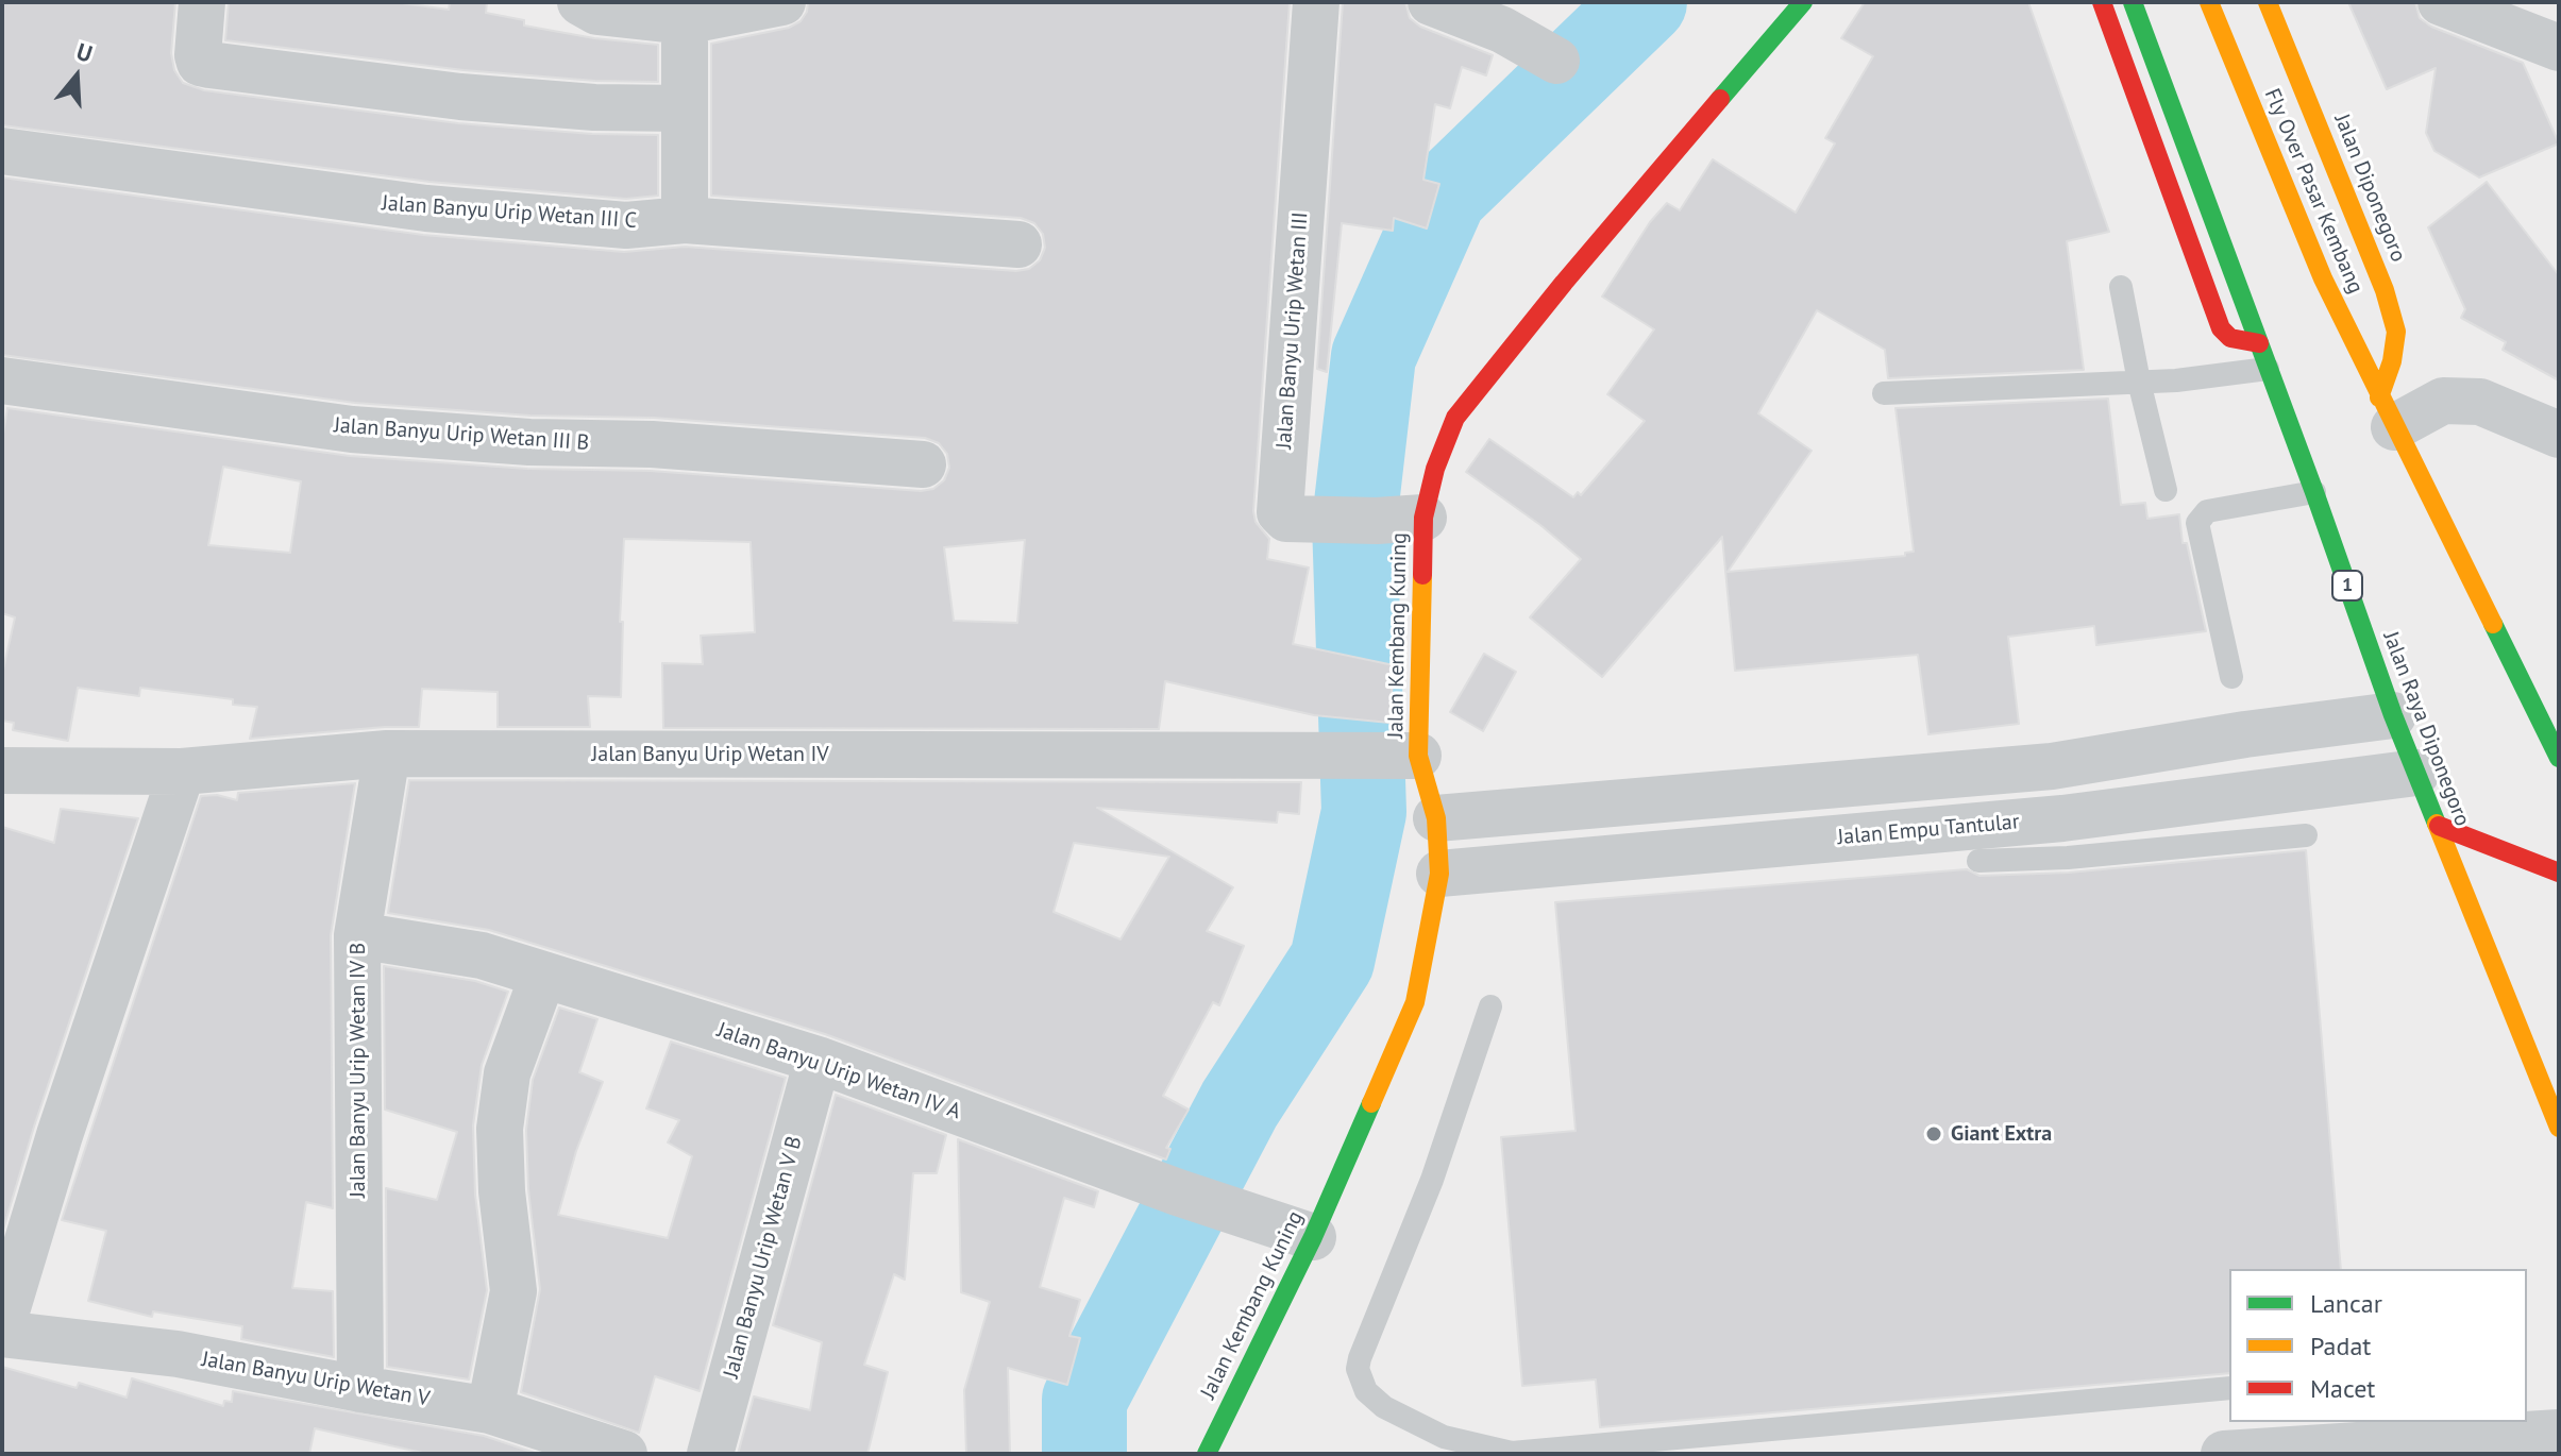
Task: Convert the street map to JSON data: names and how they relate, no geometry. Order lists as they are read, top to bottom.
{
  "streets": {
    "main road": [
      "Jalan Diponegoro",
      "Fly Over Pasar Kembang",
      "1",
      "Jalan Kembang Kuning",
      "Jalan Raya Diponegoro"
    ],
    "street": [
      "Jalan Banyu Urip Wetan III C",
      "Jalan Banyu Urip Wetan III",
      "Jalan Banyu Urip Wetan III B",
      "Jalan Banyu Urip Wetan IV",
      "Jalan Empu Tantular",
      "Jalan Banyu Urip Wetan IV B",
      "Jalan Banyu Urip Wetan IV A",
      "Jalan Banyu Urip Wetan V B",
      "Jalan Banyu Urip Wetan V"
    ]
  },
  "crossings": [
    ["Jalan Diponegoro", "Fly Over Pasar Kembang"],
    ["Jalan Banyu Urip Wetan III", "Jalan Kembang Kuning"],
    ["1", "Jalan Raya Diponegoro"],
    ["Jalan Kembang Kuning", "Jalan Banyu Urip Wetan IV"],
    ["Jalan Kembang Kuning", "Jalan Empu Tantular"],
    ["Jalan Kembang Kuning", "Jalan Banyu Urip Wetan IV A"],
    ["Jalan Raya Diponegoro", "Jalan Empu Tantular"],
    ["Jalan Banyu Urip Wetan IV", "Jalan Banyu Urip Wetan IV B"],
    ["Jalan Banyu Urip Wetan IV B", "Jalan Banyu Urip Wetan IV A"],
    ["Jalan Banyu Urip Wetan IV B", "Jalan Banyu Urip Wetan V"],
    ["Jalan Banyu Urip Wetan IV A", "Jalan Banyu Urip Wetan V B"]
  ],
  "places": ["Giant Extra"],
  "legend": ["Lancar", "Padat", "Macet"],
  "north": "top"
}
